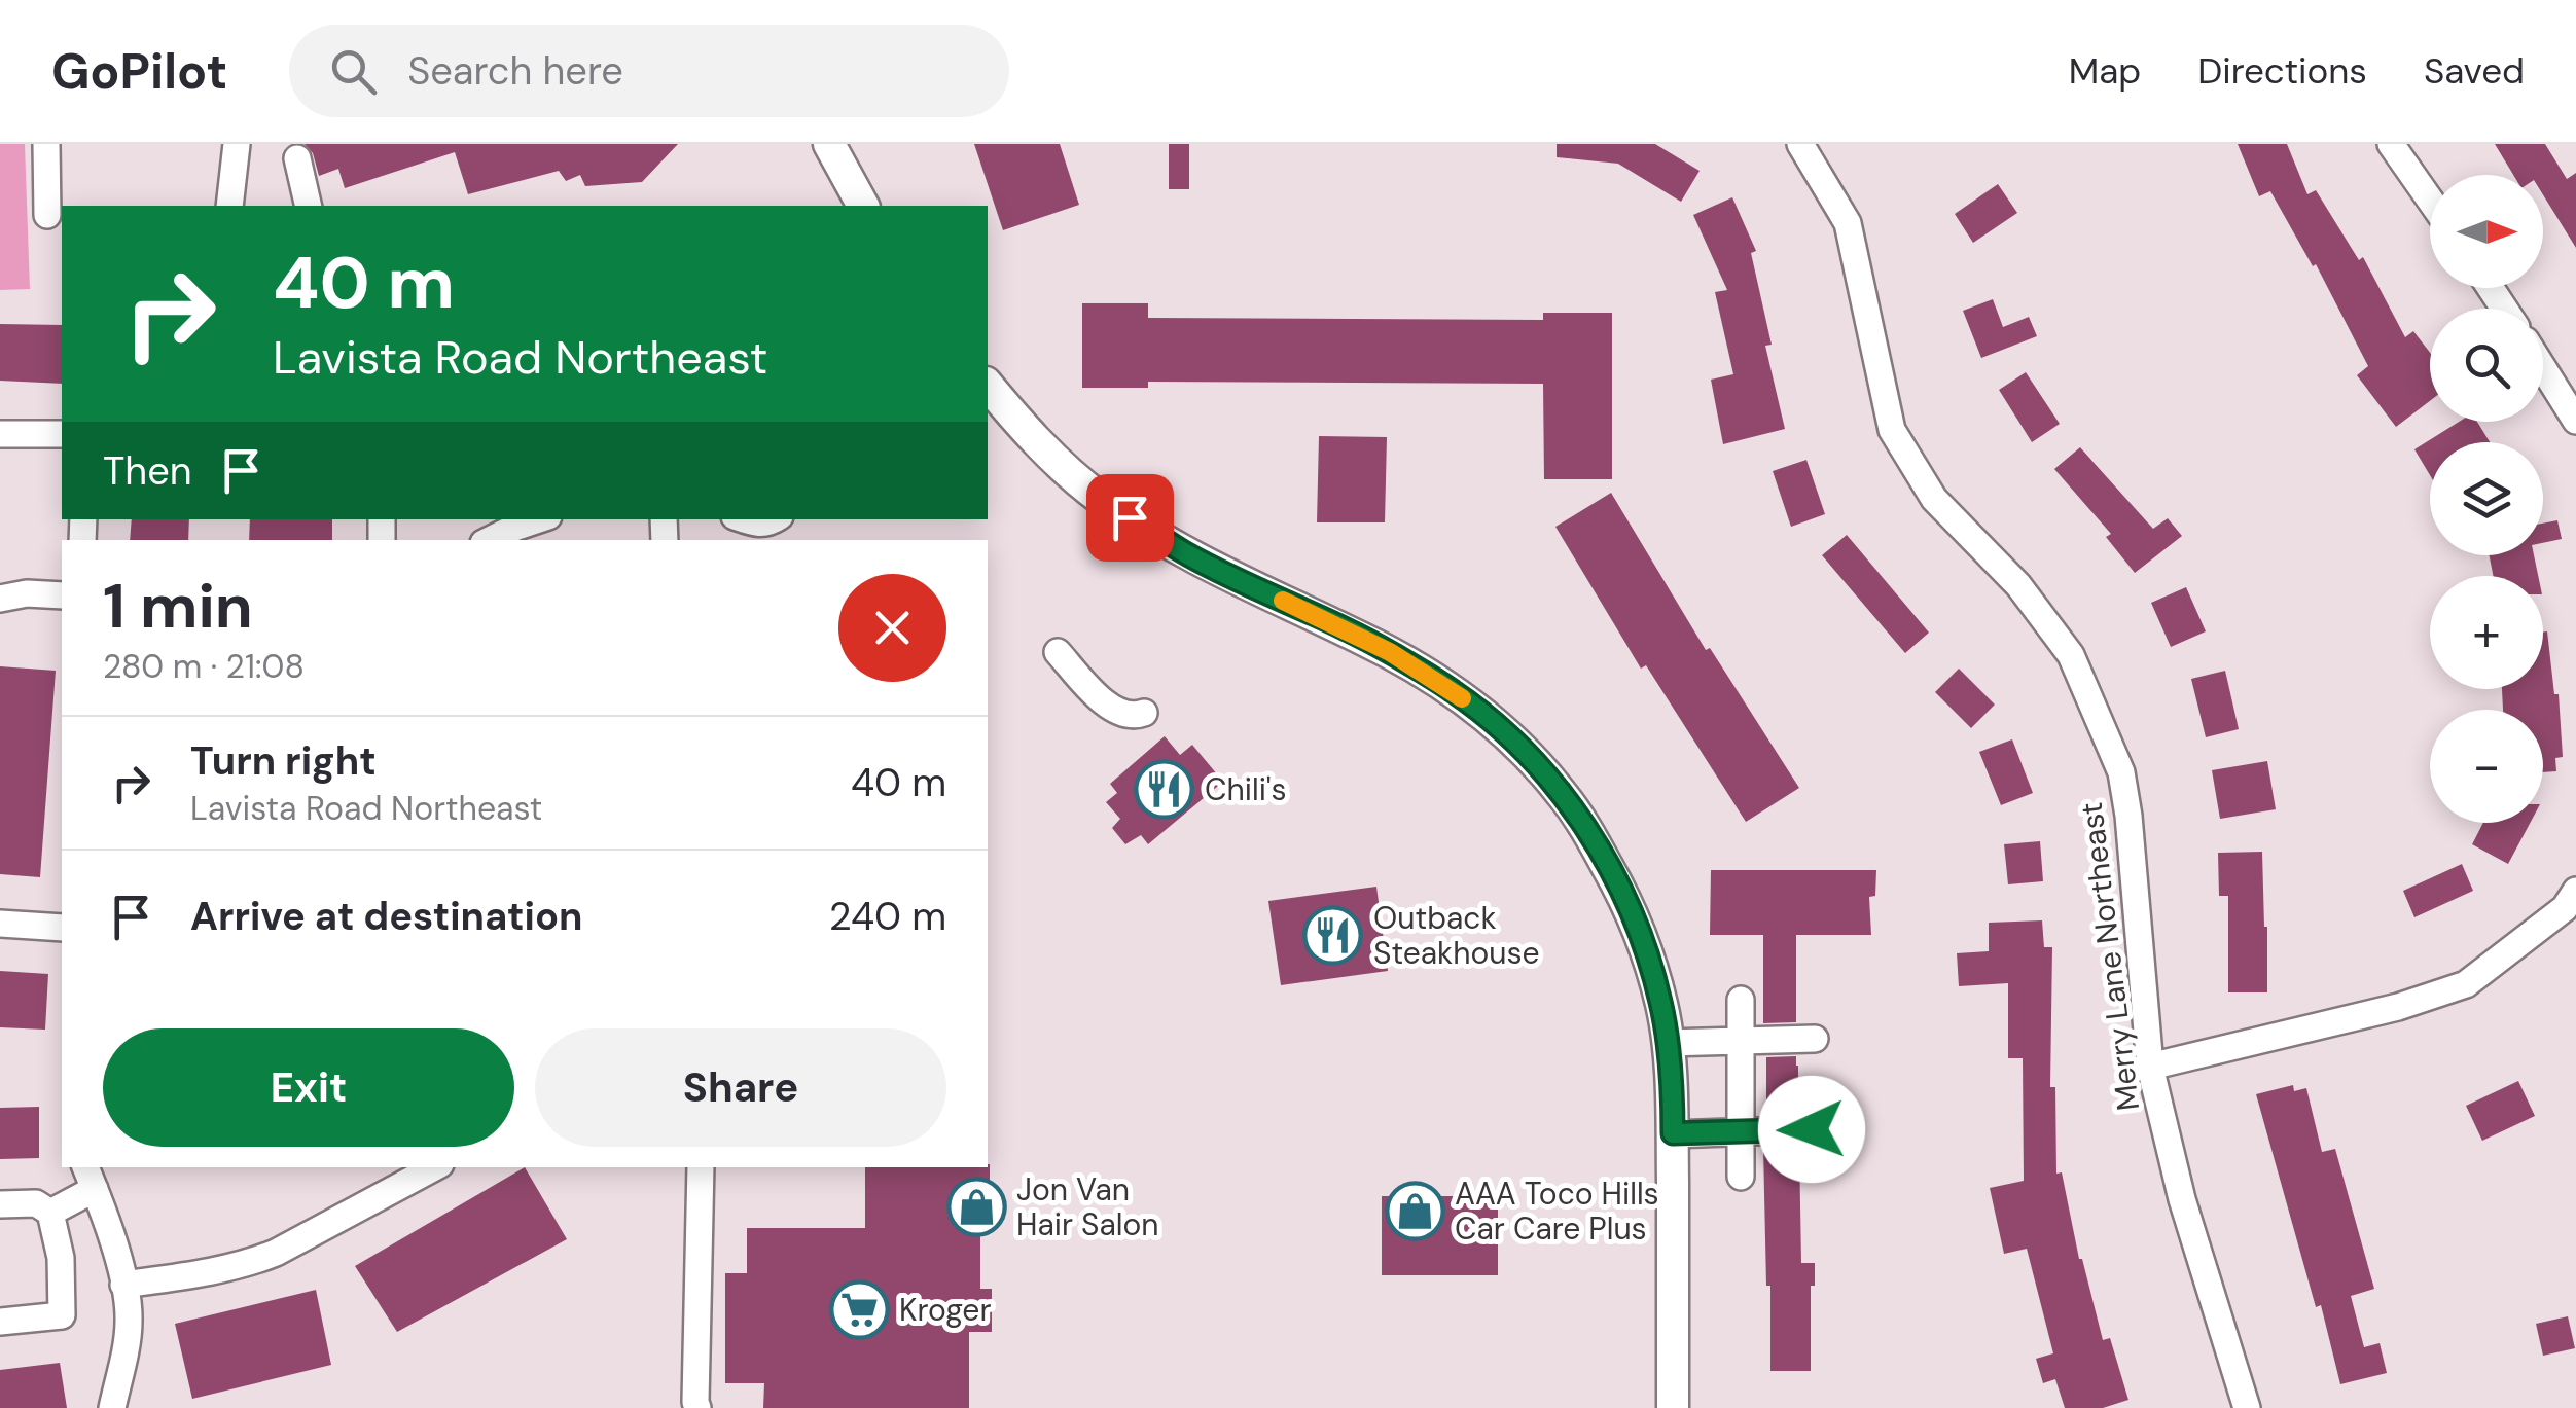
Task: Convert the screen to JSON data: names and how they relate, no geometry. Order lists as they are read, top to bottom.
{
  "streets": {
    "street": ["Merry Lane Northeast"]
  },
  "places": {
    "restaurant": ["Chili's", "Outback Steakhouse"],
    "shop": ["Jon Van Hair Salon", "AAA Toco Hills Car Care Plus"],
    "supermarket": ["Kroger"]
  },
  "north": "right",
  "page": {
    "header": "GoPilot",
    "search": "Search here",
    "nav": ["Map", "Directions", "Saved"],
    "map_buttons": ["+", "−"],
    "turn": ["40 m", "Lavista Road Northeast"],
    "then": "Then",
    "heading": ["1 min", "280 m · 21:08"],
    "list": [
      {
        "name": "Turn right",
        "note": "Lavista Road Northeast",
        "value": "40 m"
      },
      {
        "name": "Arrive at destination",
        "value": "240 m"
      }
    ],
    "buttons": ["Exit", "Share"]
  }
}
